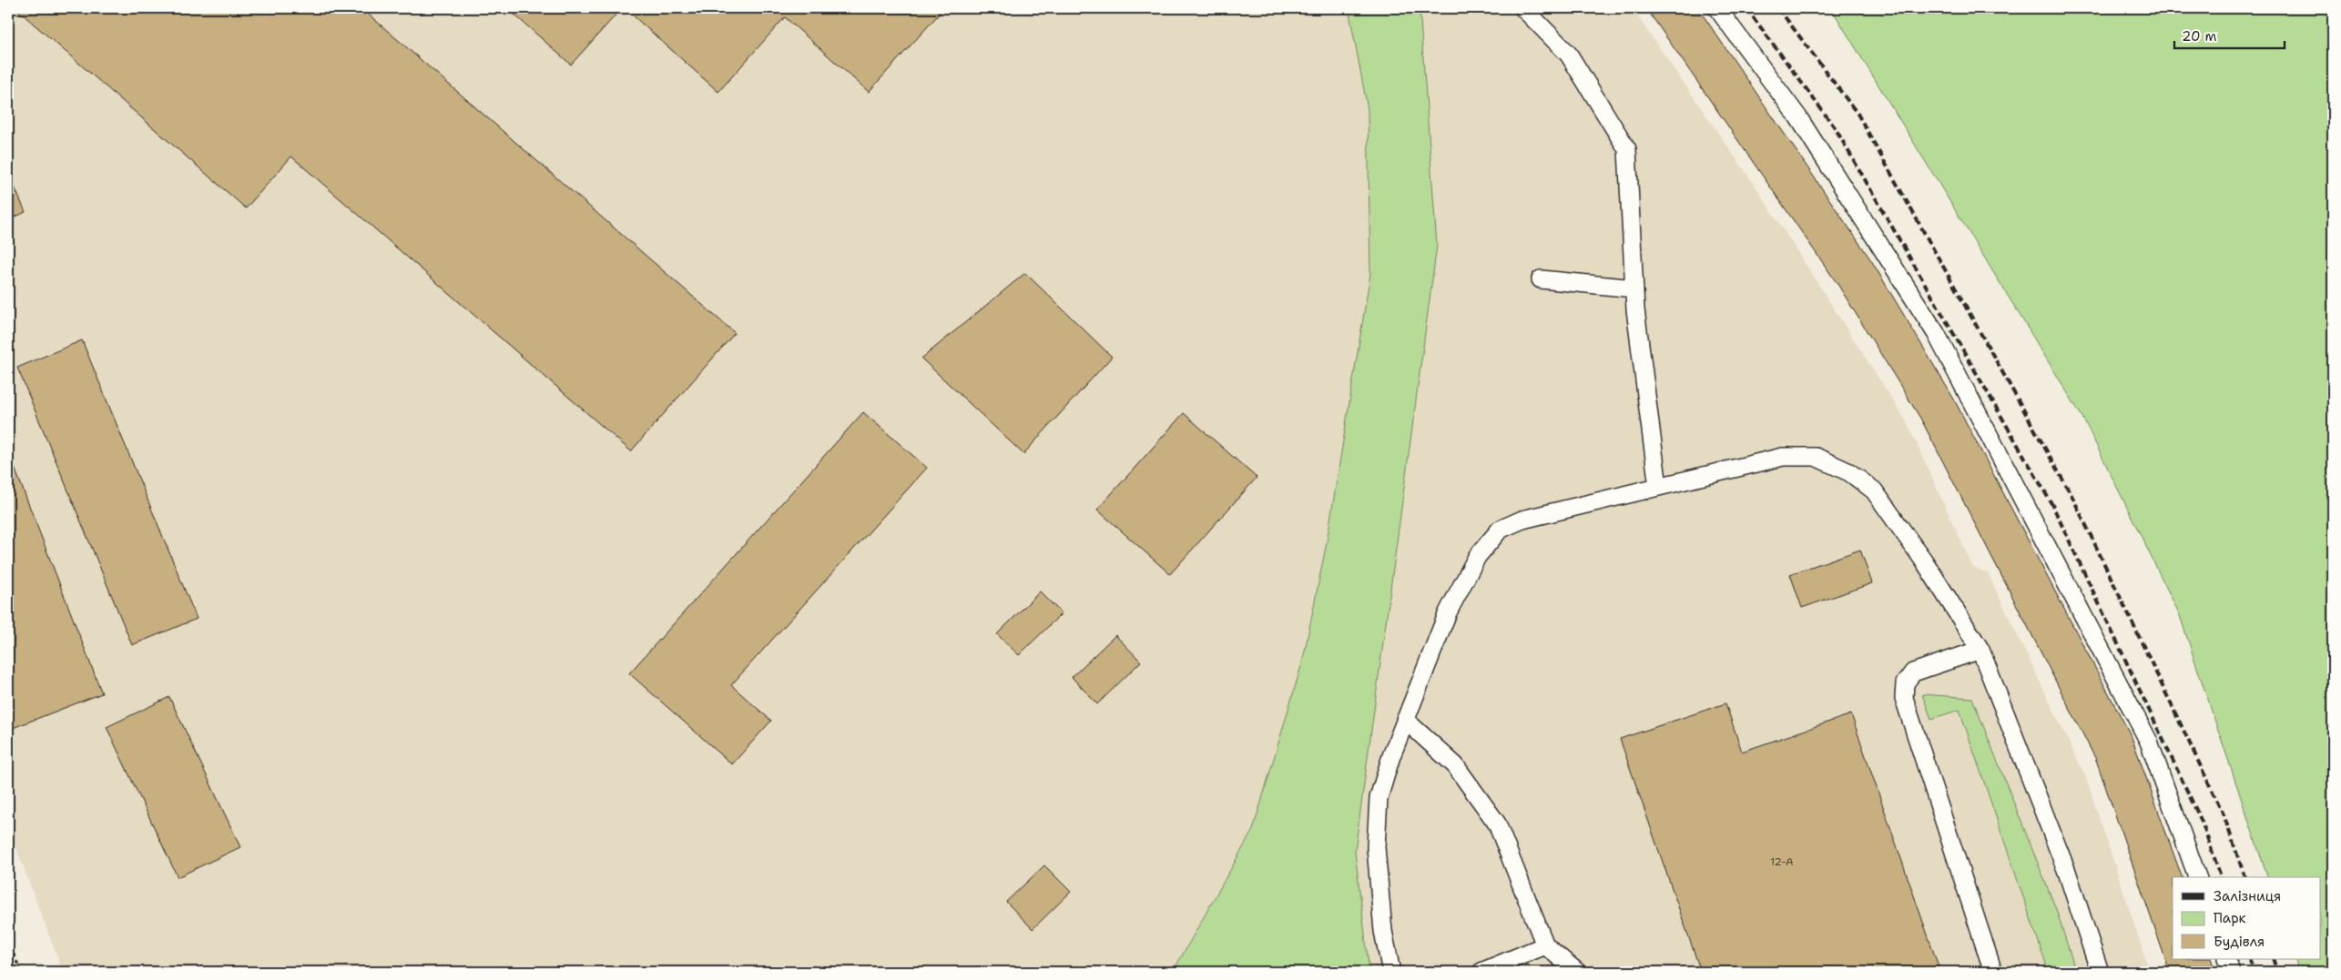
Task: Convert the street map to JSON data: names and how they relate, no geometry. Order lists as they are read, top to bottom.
{
  "house_numbers": ["12-А"],
  "legend": ["Залізниця", "Парк", "Будівля"],
  "scale_bar": "20 m"
}
